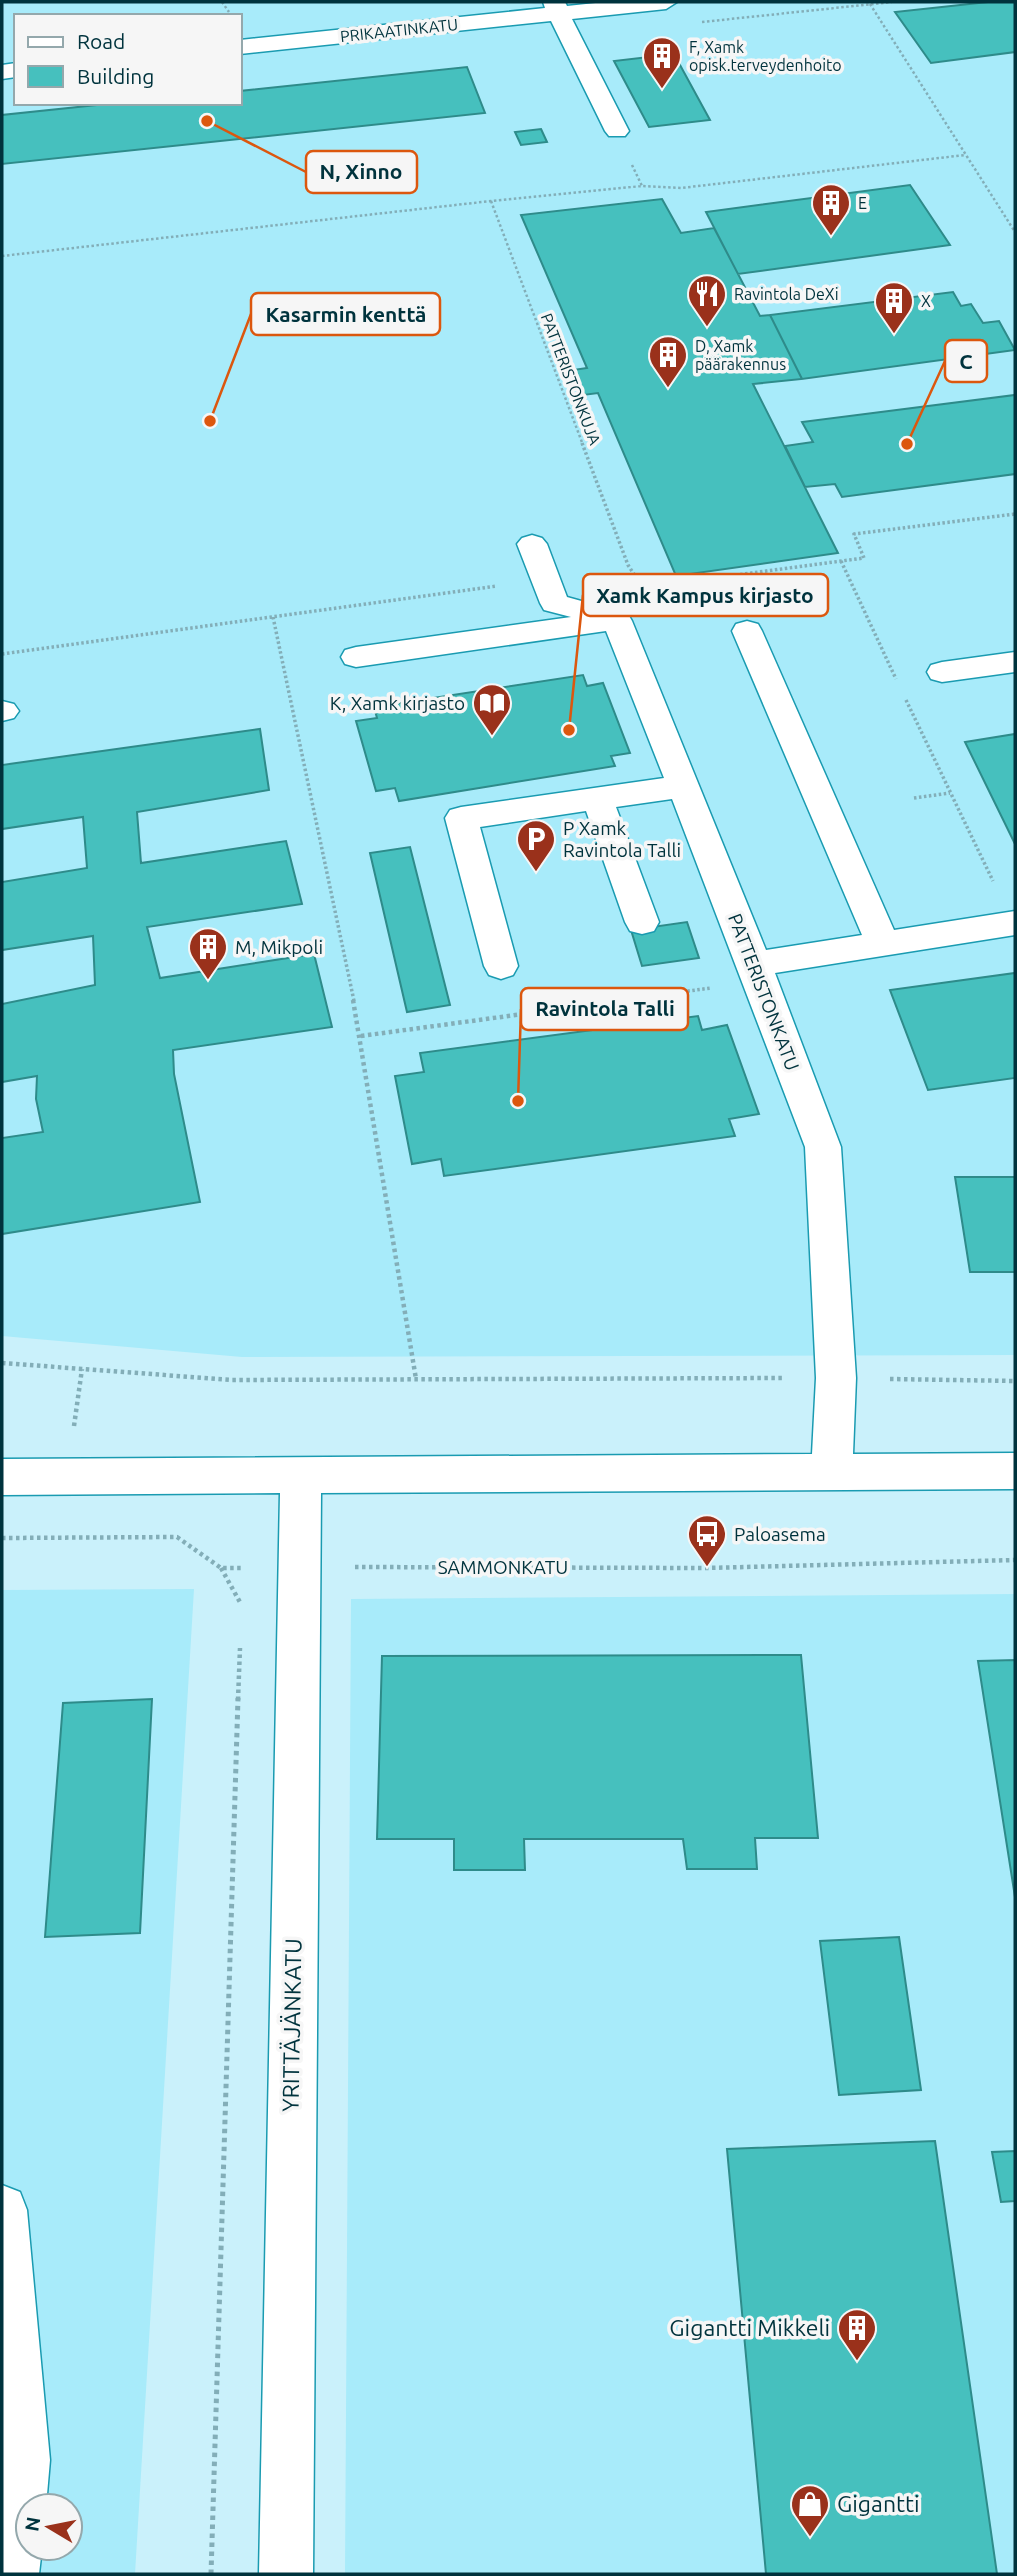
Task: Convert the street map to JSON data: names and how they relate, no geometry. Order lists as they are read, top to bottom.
{
  "streets": {
    "street": ["PRIKAATINKATU", "PATTERISTONKATU", "YRITTÄJÄNKATU"],
    "path": ["PATTERISTONKUJA", "SAMMONKATU"]
  },
  "crossings": [
    ["SAMMONKATU", "YRITTÄJÄNKATU"]
  ],
  "places": {
    "building": [
      "F, Xamk opisk.terveydenhoito",
      "E",
      "X",
      "D, Xamk päärakennus",
      "M, Mikpoli",
      "Gigantti Mikkeli"
    ],
    "other": [
      "N, Xinno",
      "Kasarmin kenttä",
      "C",
      "Xamk Kampus kirjasto",
      "Ravintola Talli"
    ],
    "restaurant": ["Ravintola DeXi"],
    "library": ["K, Xamk kirjasto"],
    "parking": ["P Xamk Ravintola Talli"],
    "bus stop": ["Paloasema"],
    "shop": ["Gigantti"]
  },
  "legend": ["Road", "Building"],
  "north": "left"
}
